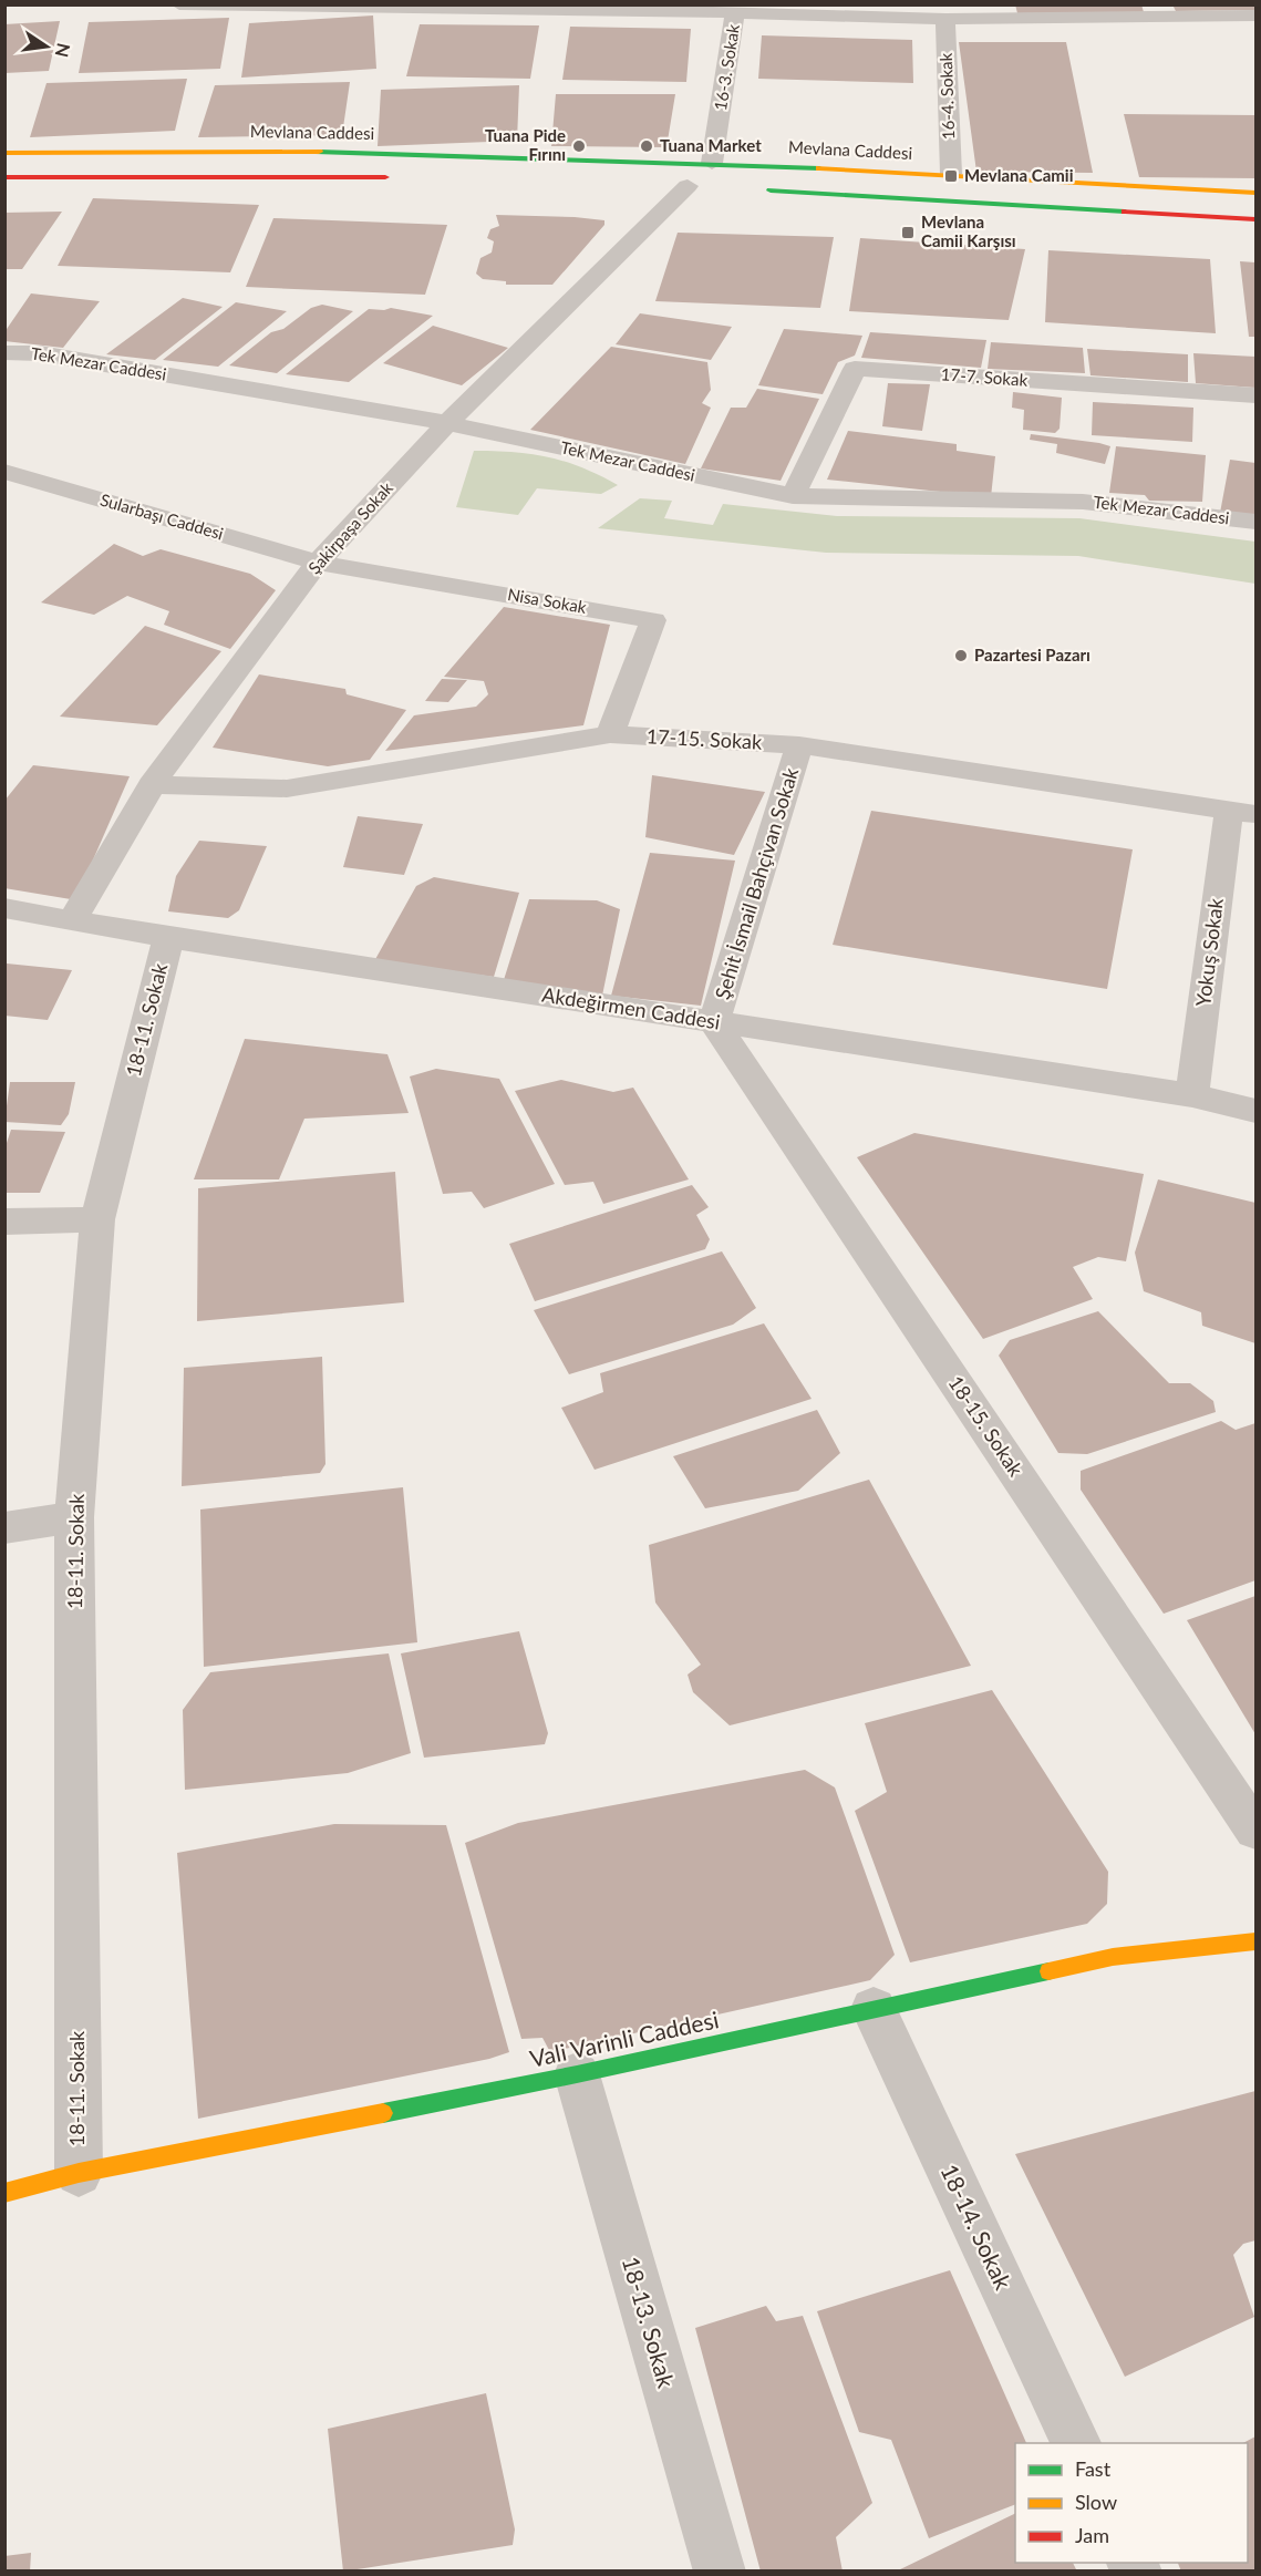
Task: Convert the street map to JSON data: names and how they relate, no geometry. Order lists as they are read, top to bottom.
{
  "streets": {
    "main road": ["Mevlana Caddesi", "Vali Varinli Caddesi"],
    "street": [
      "16-3. Sokak",
      "16-4. Sokak",
      "Tek Mezar Caddesi",
      "17-7. Sokak",
      "Sularbaşı Caddesi",
      "Şakirpaşa Sokak",
      "Nisa Sokak",
      "17-15. Sokak",
      "Şehit İsmail Bahçivan Sokak",
      "Yokuş Sokak",
      "Akdeğirmen Caddesi",
      "18-11. Sokak",
      "18-15. Sokak",
      "18-14. Sokak",
      "18-13. Sokak"
    ]
  },
  "crossings": [
    ["16-3. Sokak", "Mevlana Caddesi"],
    ["16-4. Sokak", "Mevlana Caddesi"],
    ["Tek Mezar Caddesi", "17-7. Sokak"],
    ["Tek Mezar Caddesi", "Şakirpaşa Sokak"],
    ["Sularbaşı Caddesi", "Şakirpaşa Sokak"],
    ["Sularbaşı Caddesi", "Nisa Sokak"],
    ["Şakirpaşa Sokak", "Nisa Sokak"],
    ["Şakirpaşa Sokak", "17-15. Sokak"],
    ["Şakirpaşa Sokak", "Akdeğirmen Caddesi"],
    ["Nisa Sokak", "17-15. Sokak"],
    ["17-15. Sokak", "Şehit İsmail Bahçivan Sokak"],
    ["17-15. Sokak", "Yokuş Sokak"],
    ["Şehit İsmail Bahçivan Sokak", "Akdeğirmen Caddesi"],
    ["Şehit İsmail Bahçivan Sokak", "18-15. Sokak"],
    ["Yokuş Sokak", "Akdeğirmen Caddesi"],
    ["Akdeğirmen Caddesi", "18-11. Sokak"],
    ["Akdeğirmen Caddesi", "18-15. Sokak"],
    ["18-11. Sokak", "Vali Varinli Caddesi"],
    ["Vali Varinli Caddesi", "18-14. Sokak"],
    ["Vali Varinli Caddesi", "18-13. Sokak"]
  ],
  "places": {
    "other": ["Tuana Pide Fırını", "Tuana Market", "Pazartesi Pazarı"],
    "transit": ["Mevlana Camii", "Mevlana Camii Karşısı"]
  },
  "legend": ["Fast", "Slow", "Jam"],
  "north": "right"
}
